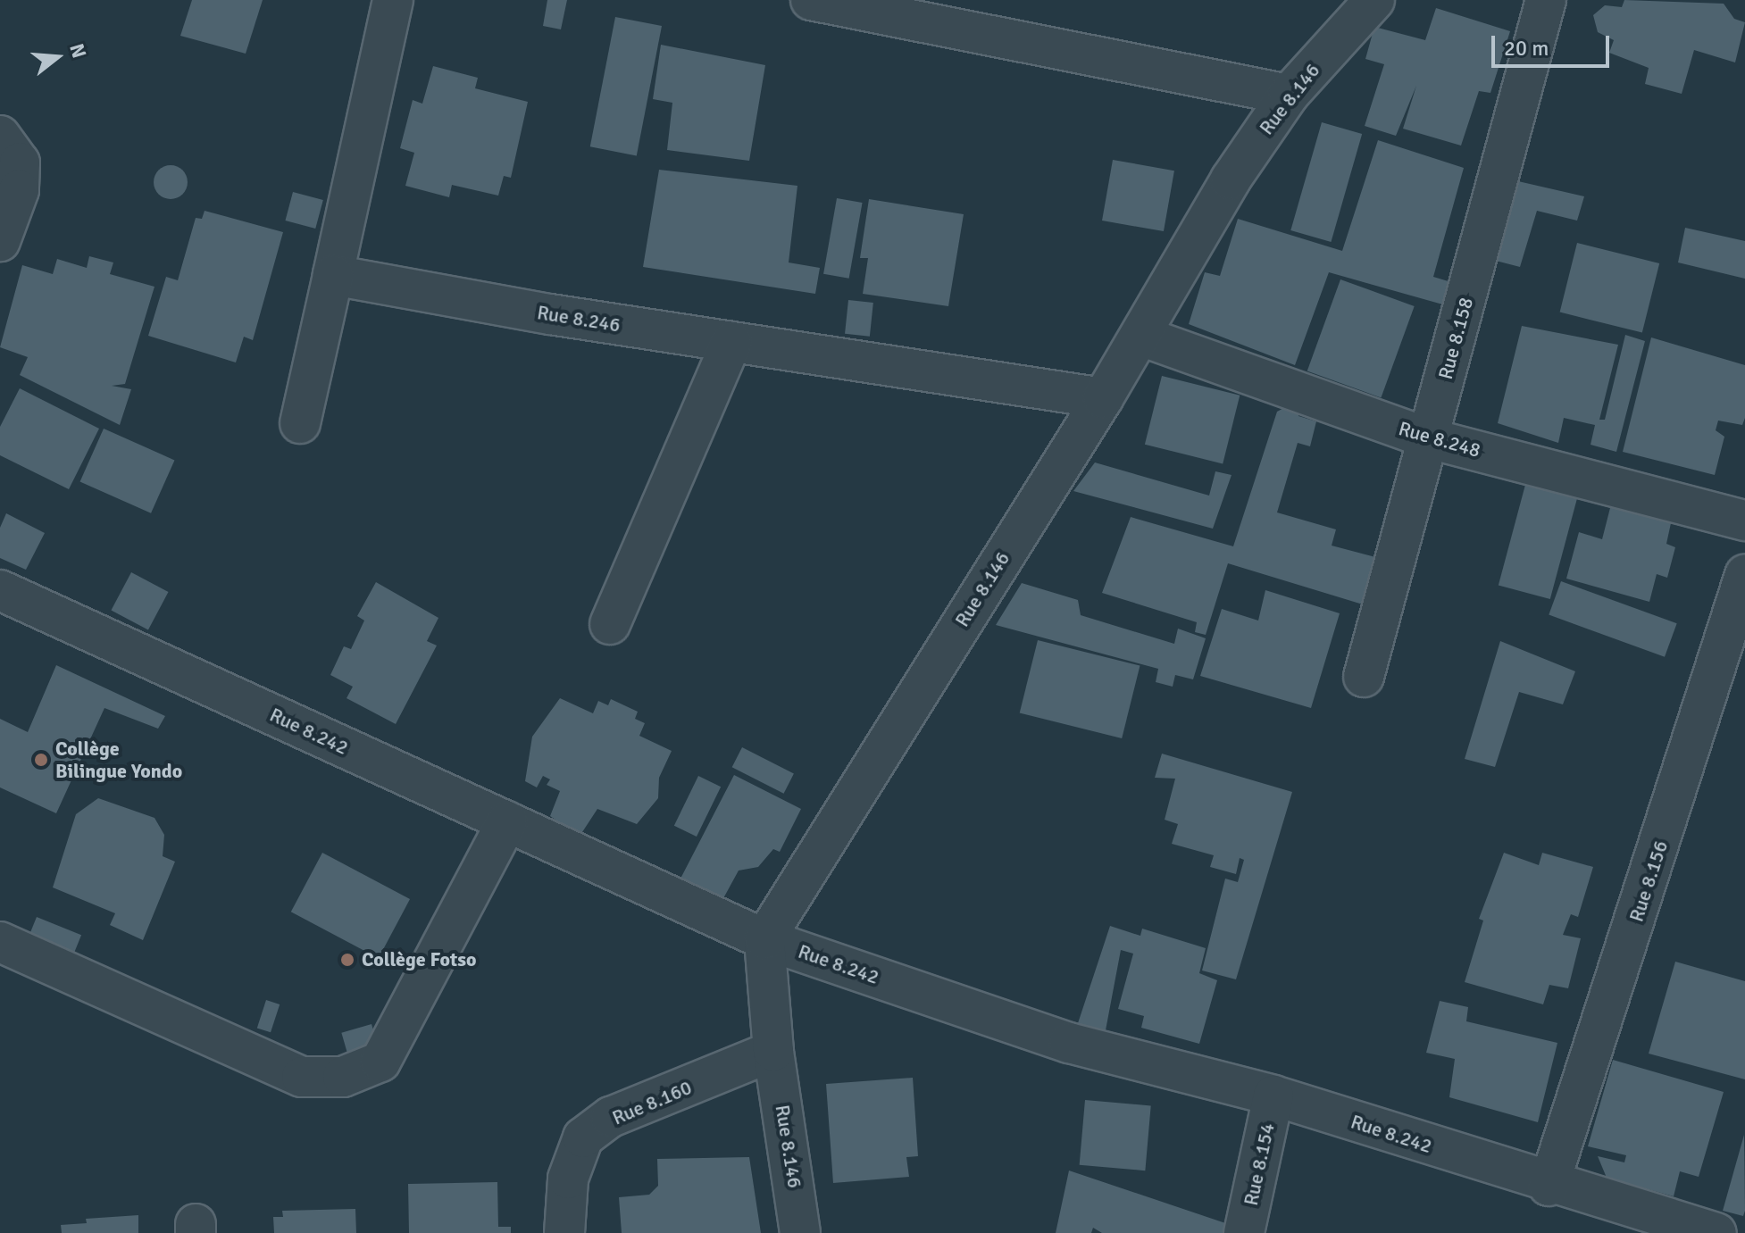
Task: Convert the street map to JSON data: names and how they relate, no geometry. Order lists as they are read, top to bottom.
{
  "streets": {
    "street": [
      "Rue 8.146",
      "Rue 8.246",
      "Rue 8.158",
      "Rue 8.248",
      "Rue 8.242",
      "Rue 8.156",
      "Rue 8.160",
      "Rue 8.154"
    ]
  },
  "crossings": [
    ["Rue 8.146", "Rue 8.246"],
    ["Rue 8.146", "Rue 8.248"],
    ["Rue 8.146", "Rue 8.242"],
    ["Rue 8.146", "Rue 8.160"],
    ["Rue 8.158", "Rue 8.248"],
    ["Rue 8.242", "Rue 8.156"],
    ["Rue 8.242", "Rue 8.154"]
  ],
  "places": ["Collège Bilingue Yondo", "Collège Fotso"],
  "scale_bar": "20 m",
  "north": "right"
}
